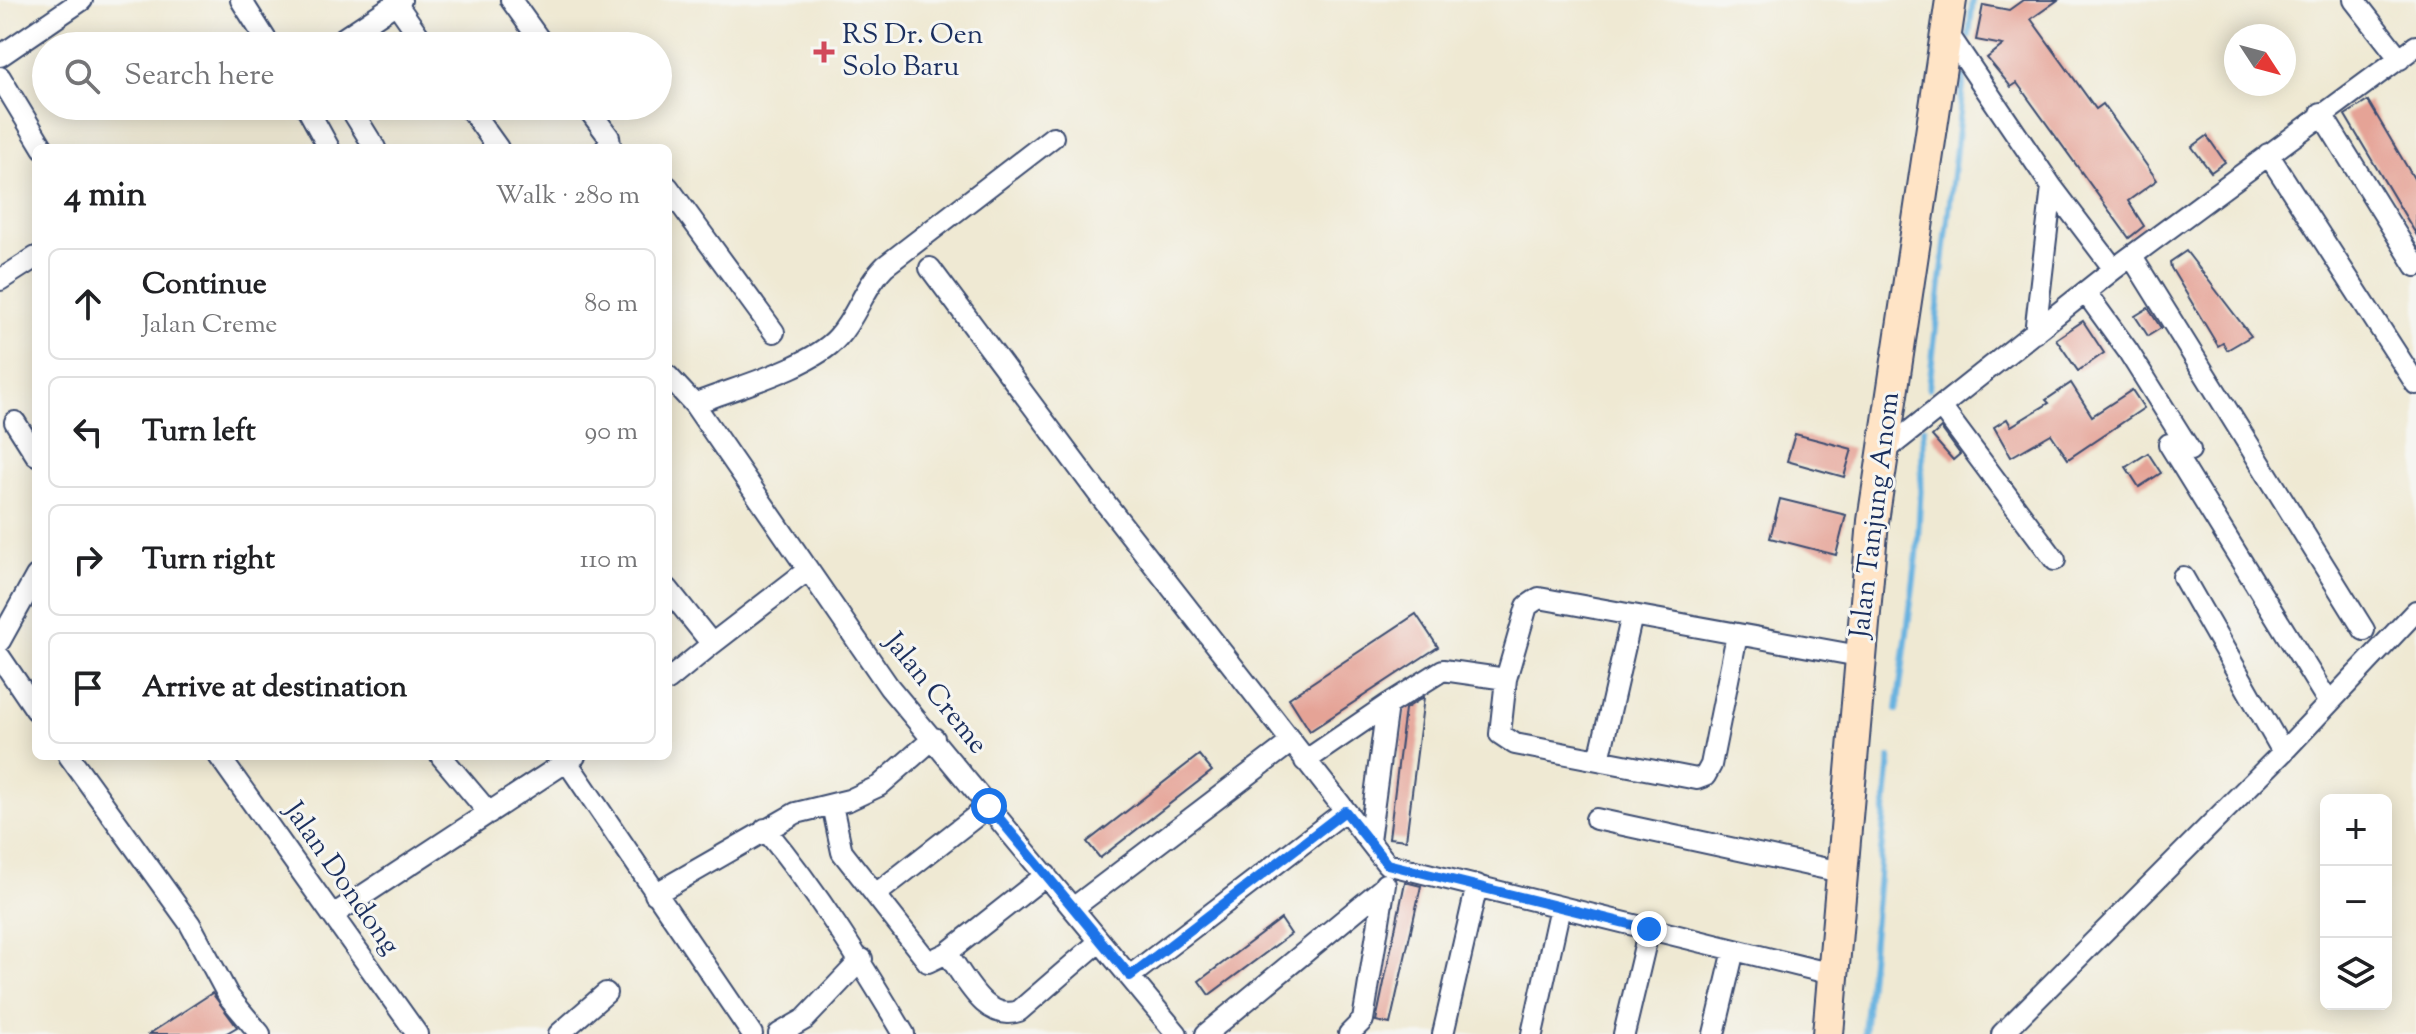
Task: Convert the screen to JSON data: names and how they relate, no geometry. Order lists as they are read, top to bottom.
{
  "streets": {
    "main road": ["Jalan Tanjung Anom"],
    "street": ["Jalan Creme", "Jalan Dondong"]
  },
  "places": {
    "health": ["RS Dr. Oen Solo Baru"]
  },
  "north": "bottom right",
  "page": {
    "search": "Search here",
    "heading": ["4 min", "Walk · 280 m"],
    "list": [
      ["Continue", "Jalan Creme", "80 m"],
      ["Turn left", "90 m"],
      ["Turn right", "110 m"],
      "Arrive at destination"
    ],
    "map_buttons": ["+", "−"]
  }
}
